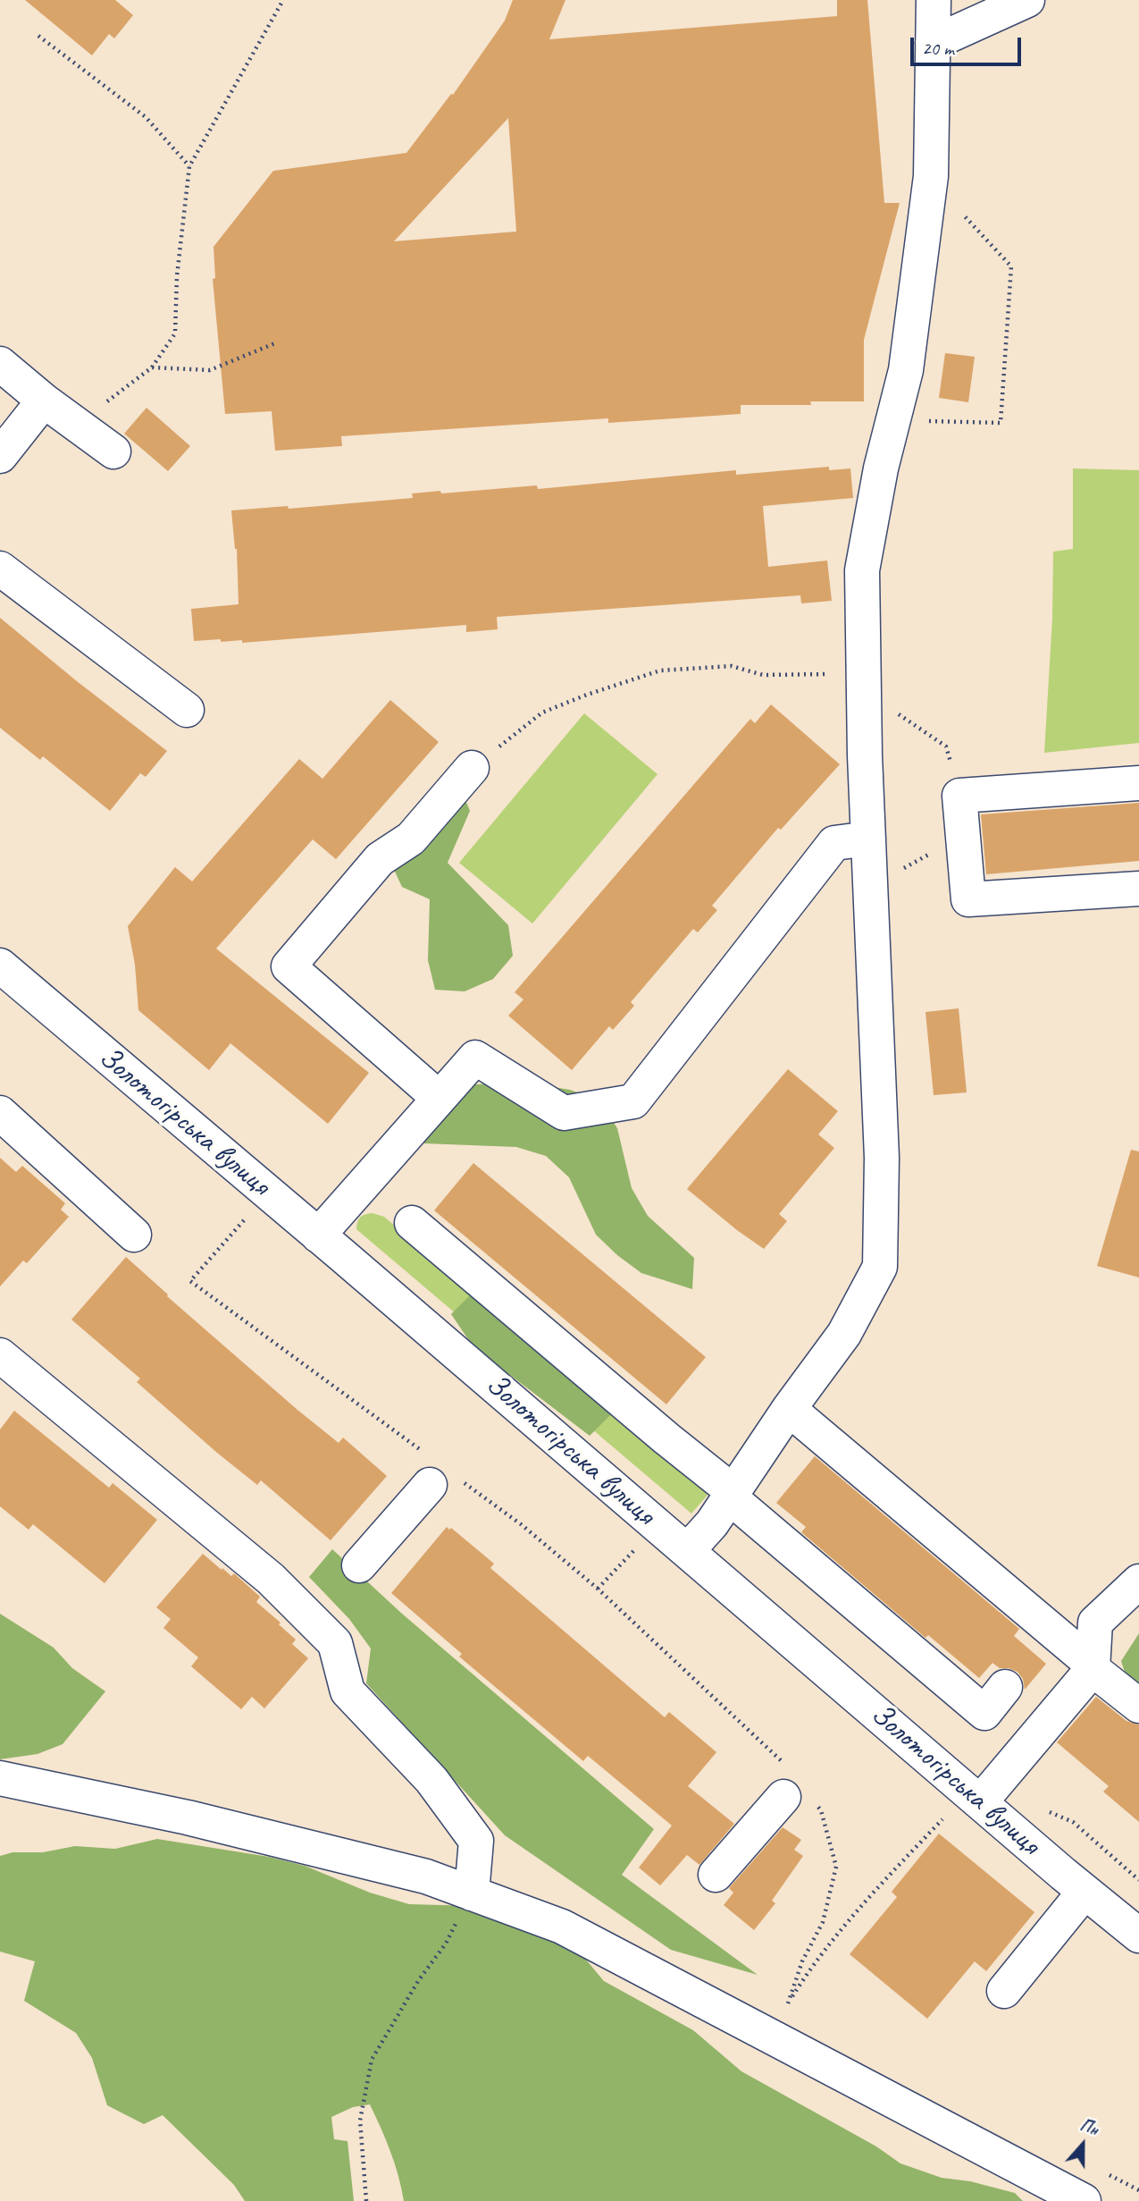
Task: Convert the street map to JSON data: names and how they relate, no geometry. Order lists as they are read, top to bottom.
{
  "streets": {
    "street": ["Золотогірська вулиця"]
  },
  "scale_bar": "20 m",
  "north": "top"
}
